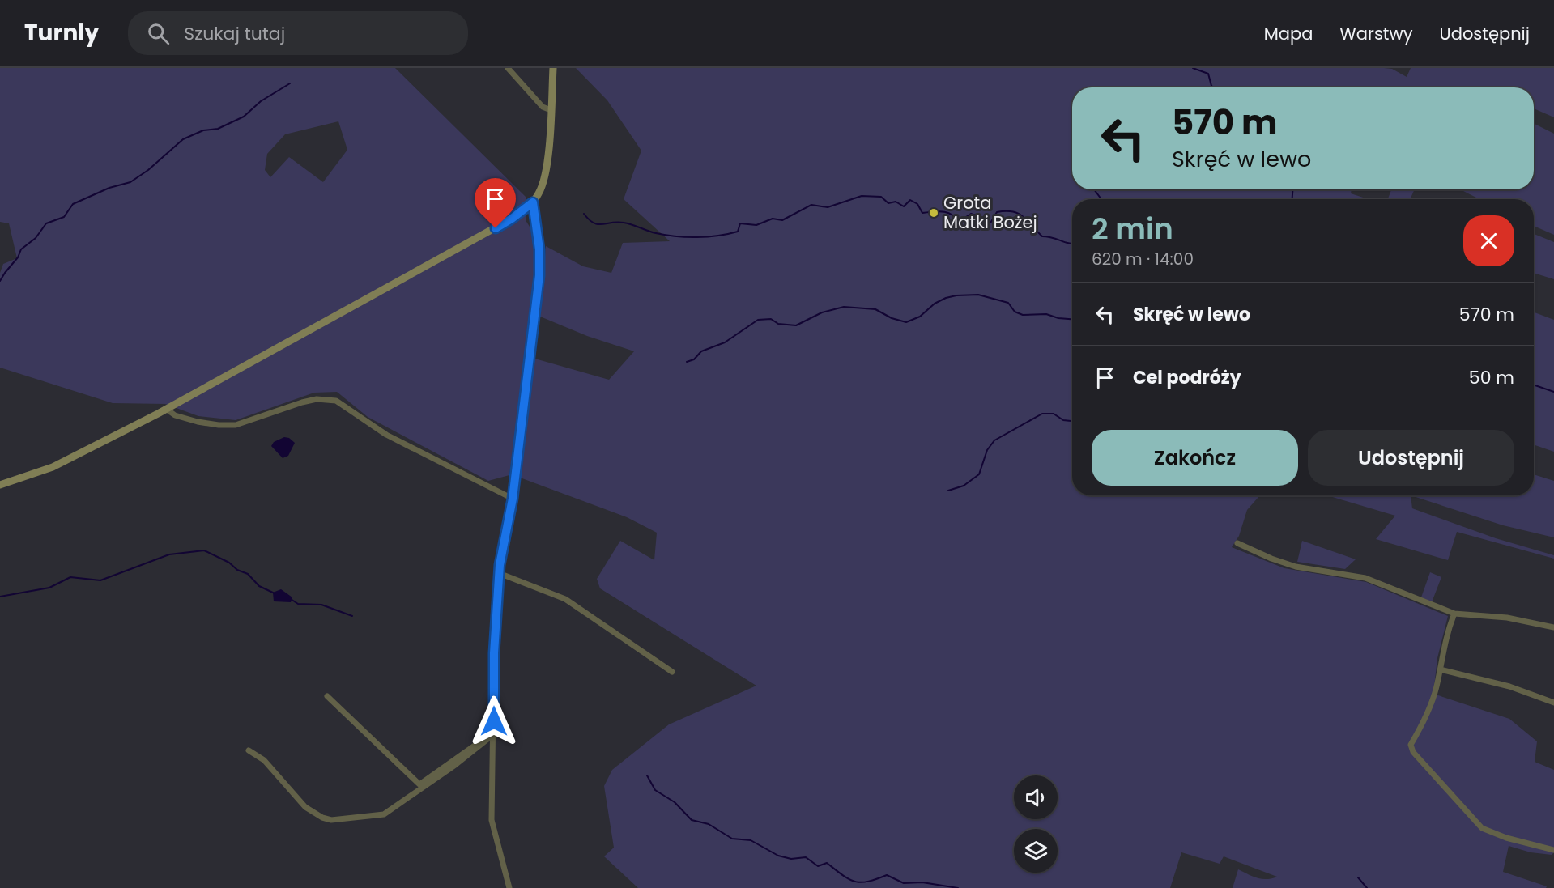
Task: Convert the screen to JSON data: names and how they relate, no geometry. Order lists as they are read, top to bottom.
{
  "places": ["Grota Matki Bożej"],
  "page": {
    "header": "Turnly",
    "search": "Szukaj tutaj",
    "nav": ["Mapa", "Warstwy", "Udostępnij"],
    "turn": ["570 m", "Skręć w lewo"],
    "heading": ["2 min", "620 m · 14:00"],
    "list": [
      {
        "name": "Skręć w lewo",
        "value": "570 m"
      },
      {
        "name": "Cel podróży",
        "value": "50 m"
      }
    ],
    "buttons": ["Zakończ", "Udostępnij"]
  }
}
